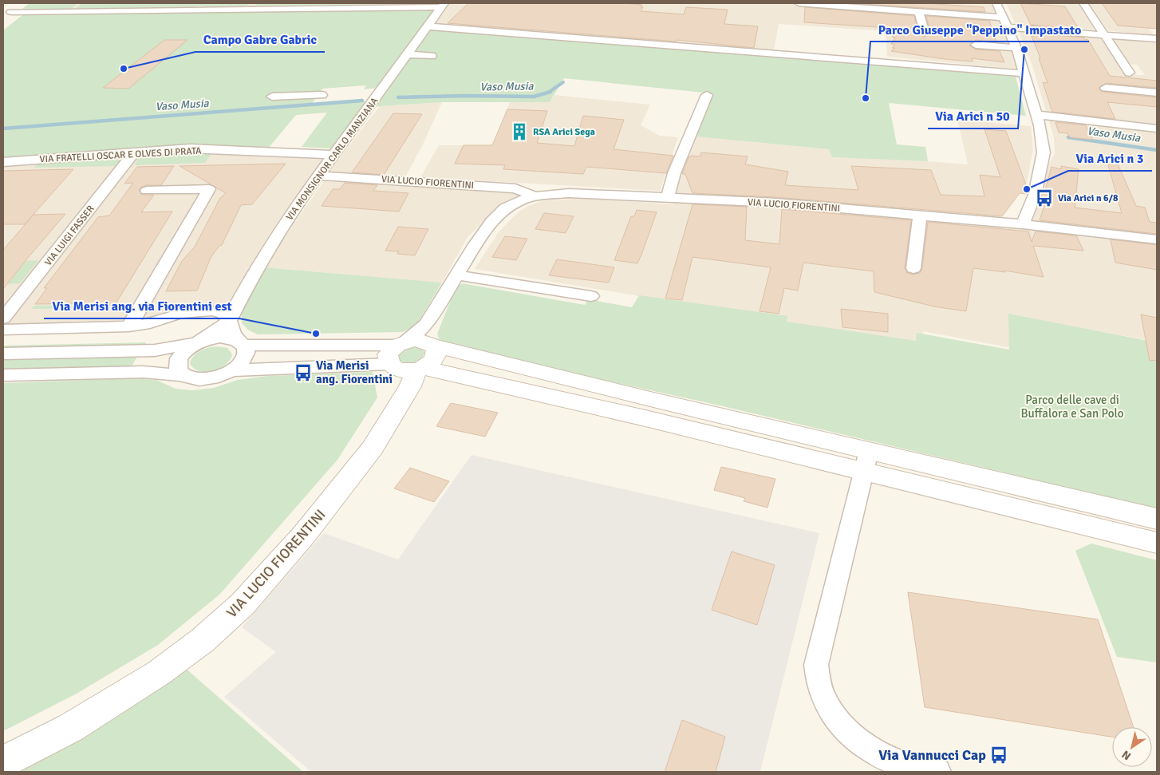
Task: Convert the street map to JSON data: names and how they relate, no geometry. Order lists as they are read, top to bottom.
{
  "streets": {
    "street": [
      "VIA FRATELLI OSCAR E OLVES DI PRATA",
      "VIA MONSIGNOR CARLO MANZIANA",
      "VIA LUCIO FIORENTINI",
      "VIA LUIGI FASSER"
    ]
  },
  "crossings": [
    ["VIA FRATELLI OSCAR E OLVES DI PRATA", "VIA MONSIGNOR CARLO MANZIANA"],
    ["VIA FRATELLI OSCAR E OLVES DI PRATA", "VIA LUIGI FASSER"],
    ["VIA MONSIGNOR CARLO MANZIANA", "VIA LUCIO FIORENTINI"]
  ],
  "water": ["Vaso Musia"],
  "parks": ["Parco delle cave di Buffalora e San Polo"],
  "places": {
    "other": [
      "Via Arici n 50",
      "Campo Gabre Gabric",
      "Parco Giuseppe \"Peppino\" Impastato",
      "Via Arici n 3",
      "Via Merisi ang. via Fiorentini est"
    ],
    "building": ["RSA Arici Sega"],
    "bus stop": ["Via Arici n 6/8", "Via Merisi ang. Fiorentini", "Via Vannucci Cap"]
  },
  "north": "bottom left"
}
